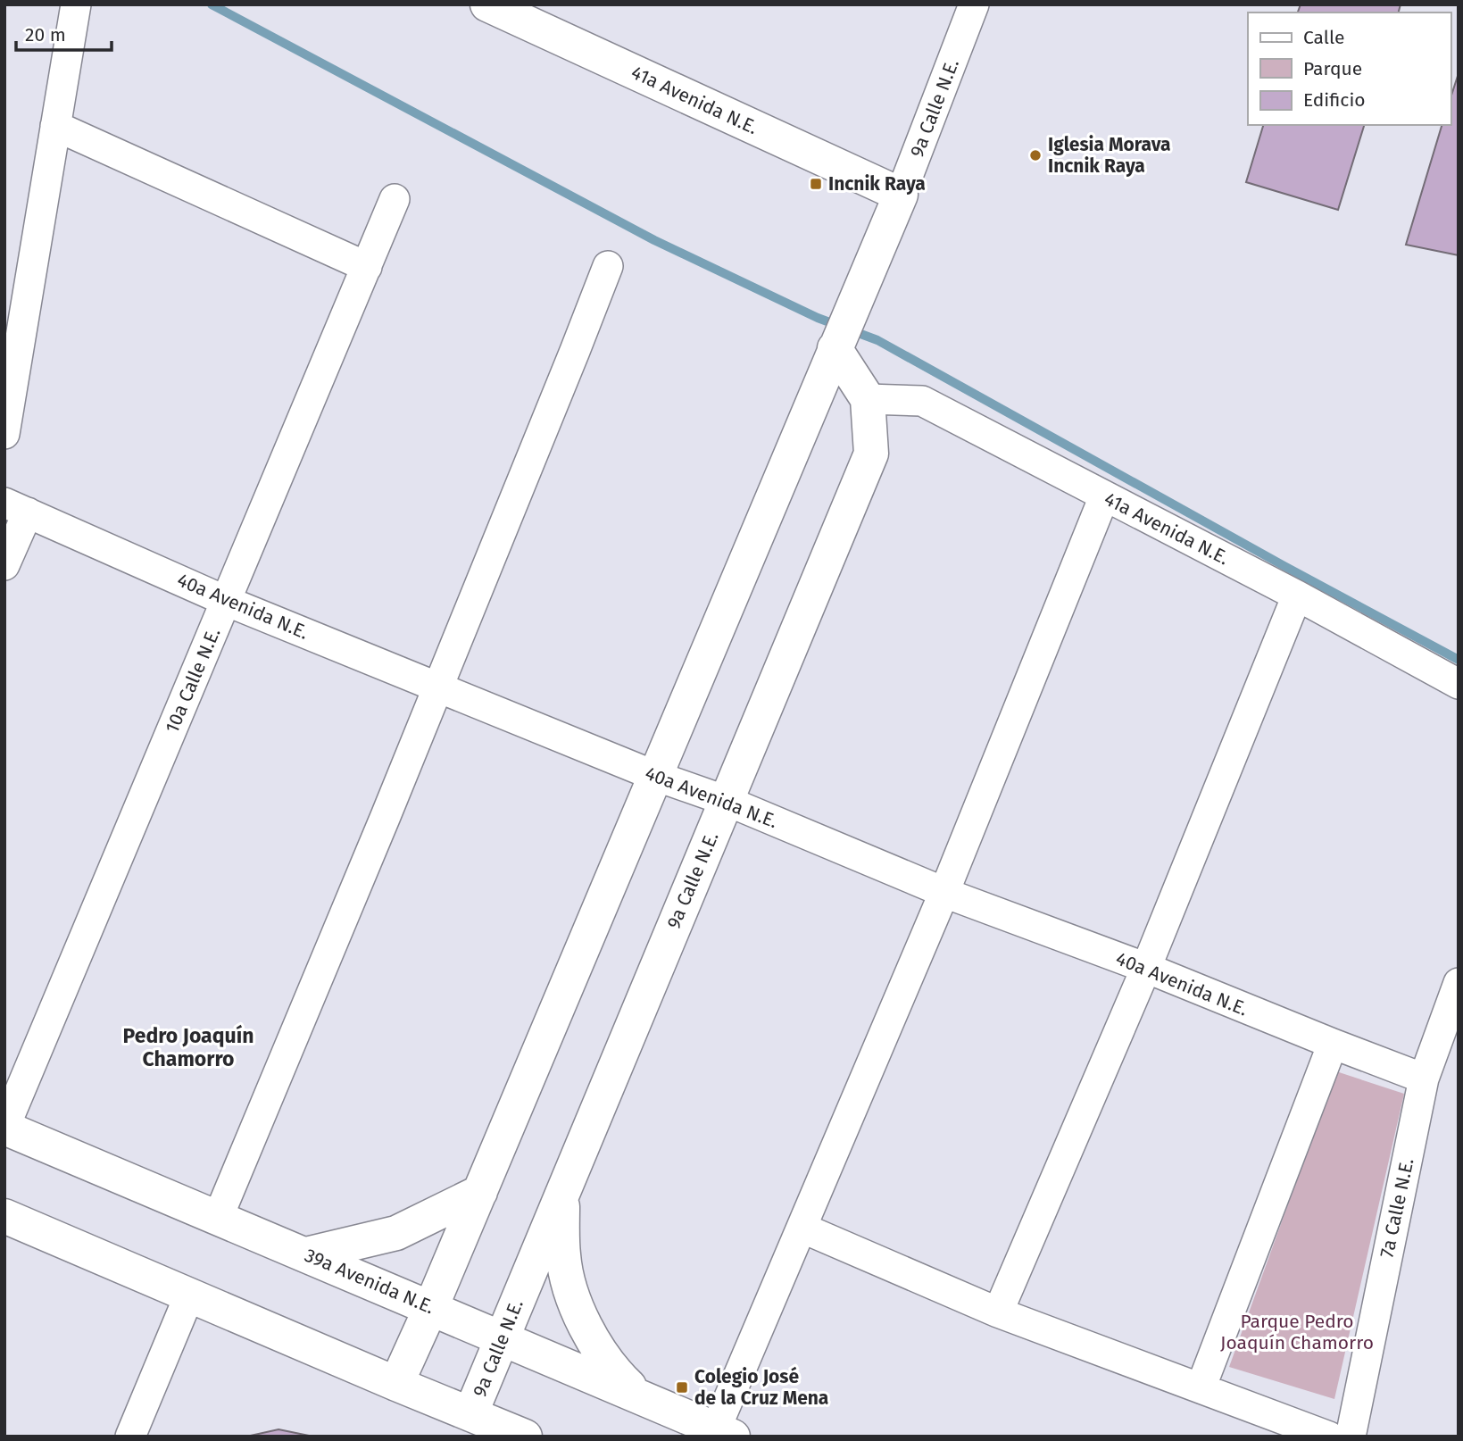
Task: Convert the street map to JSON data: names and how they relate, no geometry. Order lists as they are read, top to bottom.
{
  "streets": {
    "street": [
      "41a Avenida N.E.",
      "9a Calle N.E.",
      "40a Avenida N.E.",
      "10a Calle N.E.",
      "7a Calle N.E.",
      "39a Avenida N.E."
    ]
  },
  "crossings": [
    ["41a Avenida N.E.", "9a Calle N.E."],
    ["9a Calle N.E.", "40a Avenida N.E."],
    ["9a Calle N.E.", "39a Avenida N.E."],
    ["40a Avenida N.E.", "10a Calle N.E."],
    ["40a Avenida N.E.", "7a Calle N.E."],
    ["10a Calle N.E.", "39a Avenida N.E."]
  ],
  "districts": ["Pedro Joaquín Chamorro"],
  "parks": ["Parque Pedro Joaquín Chamorro"],
  "places": {
    "other": ["Iglesia Morava Incnik Raya"],
    "transit": ["Incnik Raya", "Colegio José de la Cruz Mena"]
  },
  "legend": ["Calle", "Parque", "Edificio"],
  "scale_bar": "20 m"
}
